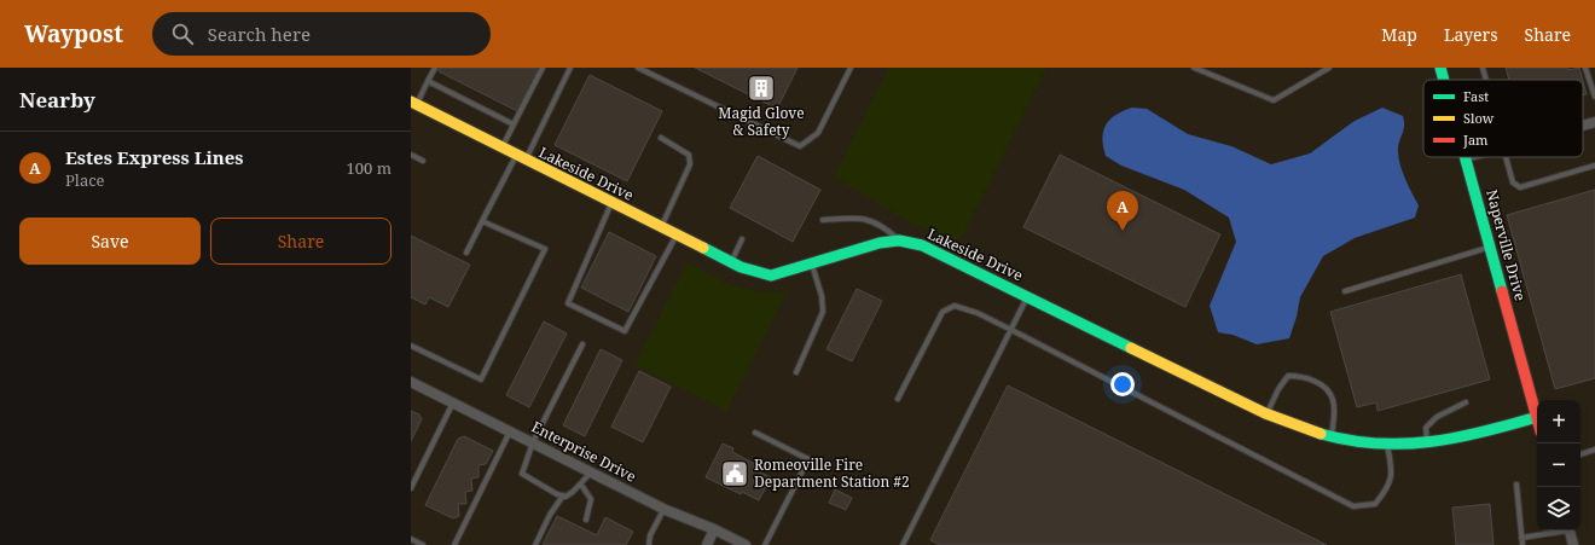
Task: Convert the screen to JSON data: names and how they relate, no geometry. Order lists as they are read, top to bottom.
{
  "streets": {
    "street": ["Lakeside Drive", "Naperville Drive", "Enterprise Drive"]
  },
  "crossings": [
    ["Lakeside Drive", "Naperville Drive"]
  ],
  "places": {
    "building": ["Magid Glove & Safety"],
    "public building": ["Romeoville Fire Department Station #2"]
  },
  "legend": ["Fast", "Slow", "Jam"],
  "page": {
    "header": "Waypost",
    "search": "Search here",
    "nav": ["Map", "Layers", "Share"],
    "heading": "Nearby",
    "list": [
      {
        "mark": "A",
        "name": "Estes Express Lines",
        "note": "Place",
        "value": "100 m"
      }
    ],
    "pins": "A",
    "buttons": ["Save", "Share"],
    "map_buttons": ["+", "−"]
  }
}
